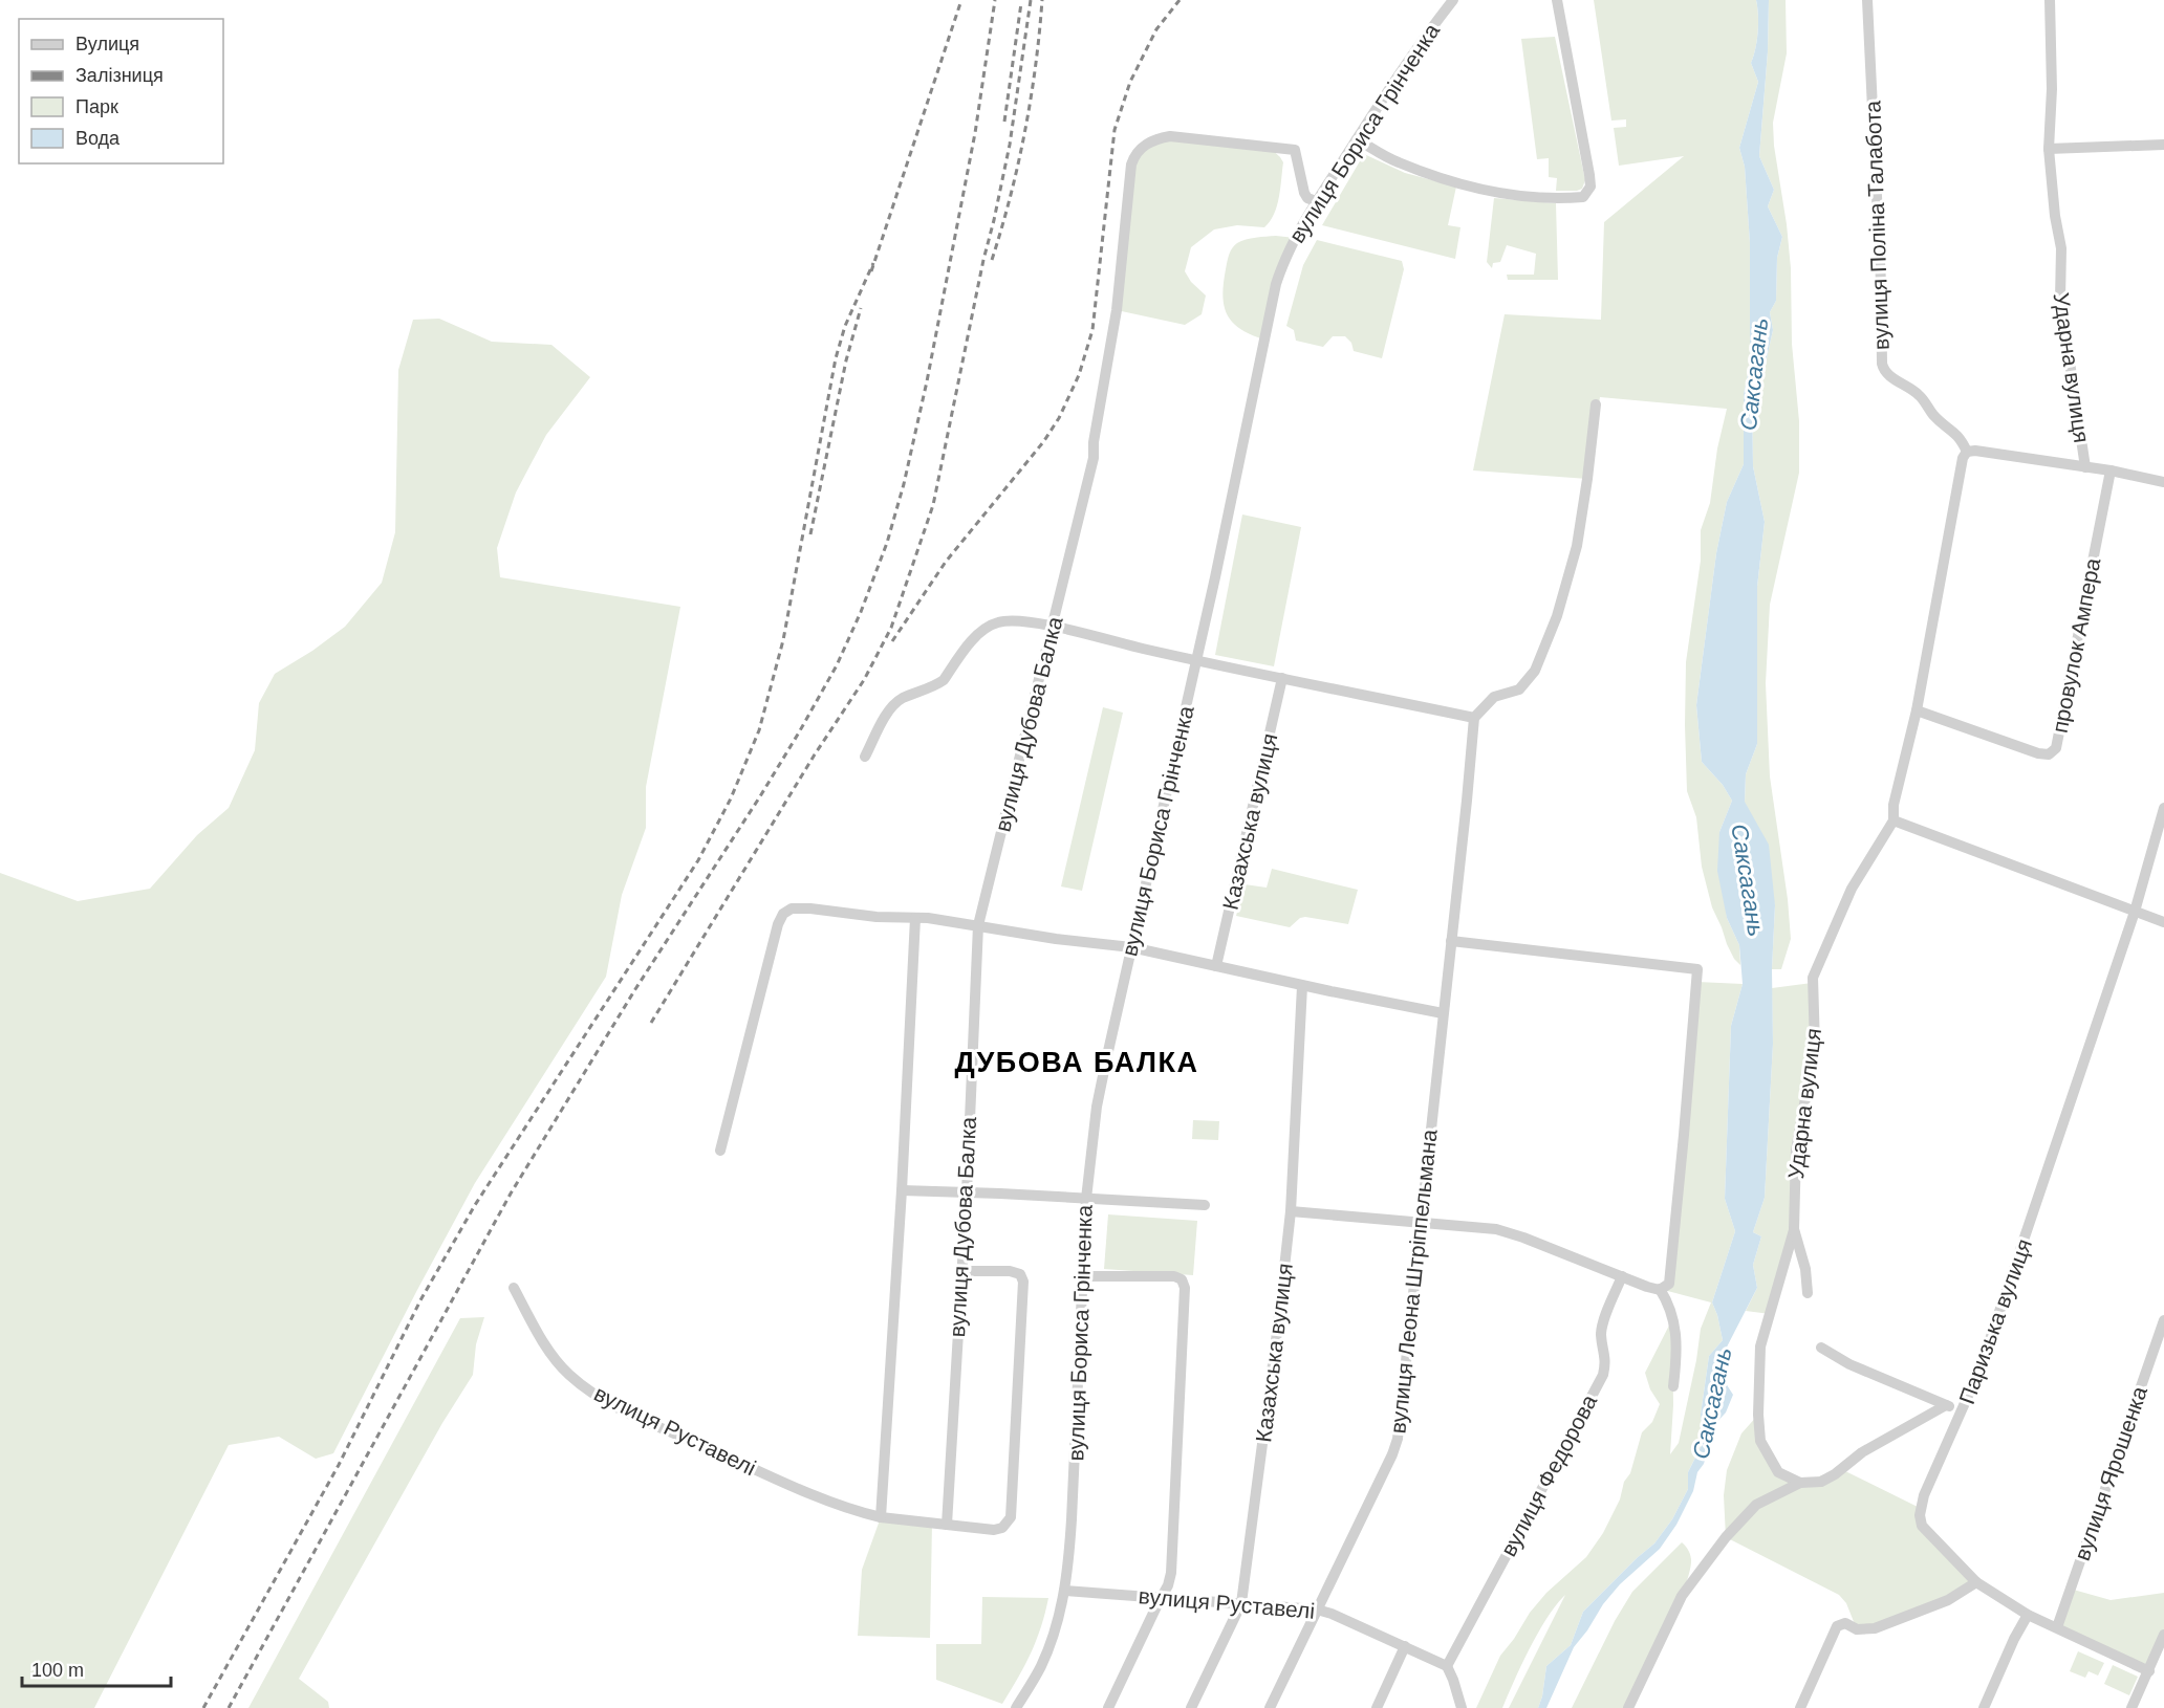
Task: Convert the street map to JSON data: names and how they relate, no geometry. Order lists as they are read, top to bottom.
{
  "streets": {
    "street": [
      "вулиця Бориса Грінченка",
      "вулиця Поліна Талабота",
      "Ударна вулиця",
      "провулок Ампера",
      "вулиця Дубова Балка",
      "Казахська вулиця",
      "вулиця Леона Штріппельмана",
      "Паризька вулиця",
      "вулиця Руставелі",
      "вулиця Ярошенка",
      "вулиця Федорова"
    ]
  },
  "crossings": [
    ["вулиця Бориса Грінченка", "вулиця Дубова Балка"],
    ["вулиця Бориса Грінченка", "вулиця Руставелі"],
    ["вулиця Поліна Талабота", "Ударна вулиця"],
    ["Ударна вулиця", "провулок Ампера"],
    ["вулиця Дубова Балка", "вулиця Руставелі"],
    ["Казахська вулиця", "вулиця Руставелі"],
    ["вулиця Леона Штріппельмана", "вулиця Руставелі"],
    ["Паризька вулиця", "вулиця Ярошенка"],
    ["вулиця Руставелі", "вулиця Федорова"]
  ],
  "districts": ["ДУБОВА БАЛКА"],
  "water": ["Саксагань"],
  "legend": [
    "Вулиця",
    "Залізниця",
    "Парк",
    "Вода"
  ],
  "scale_bar": "100 m"
}
